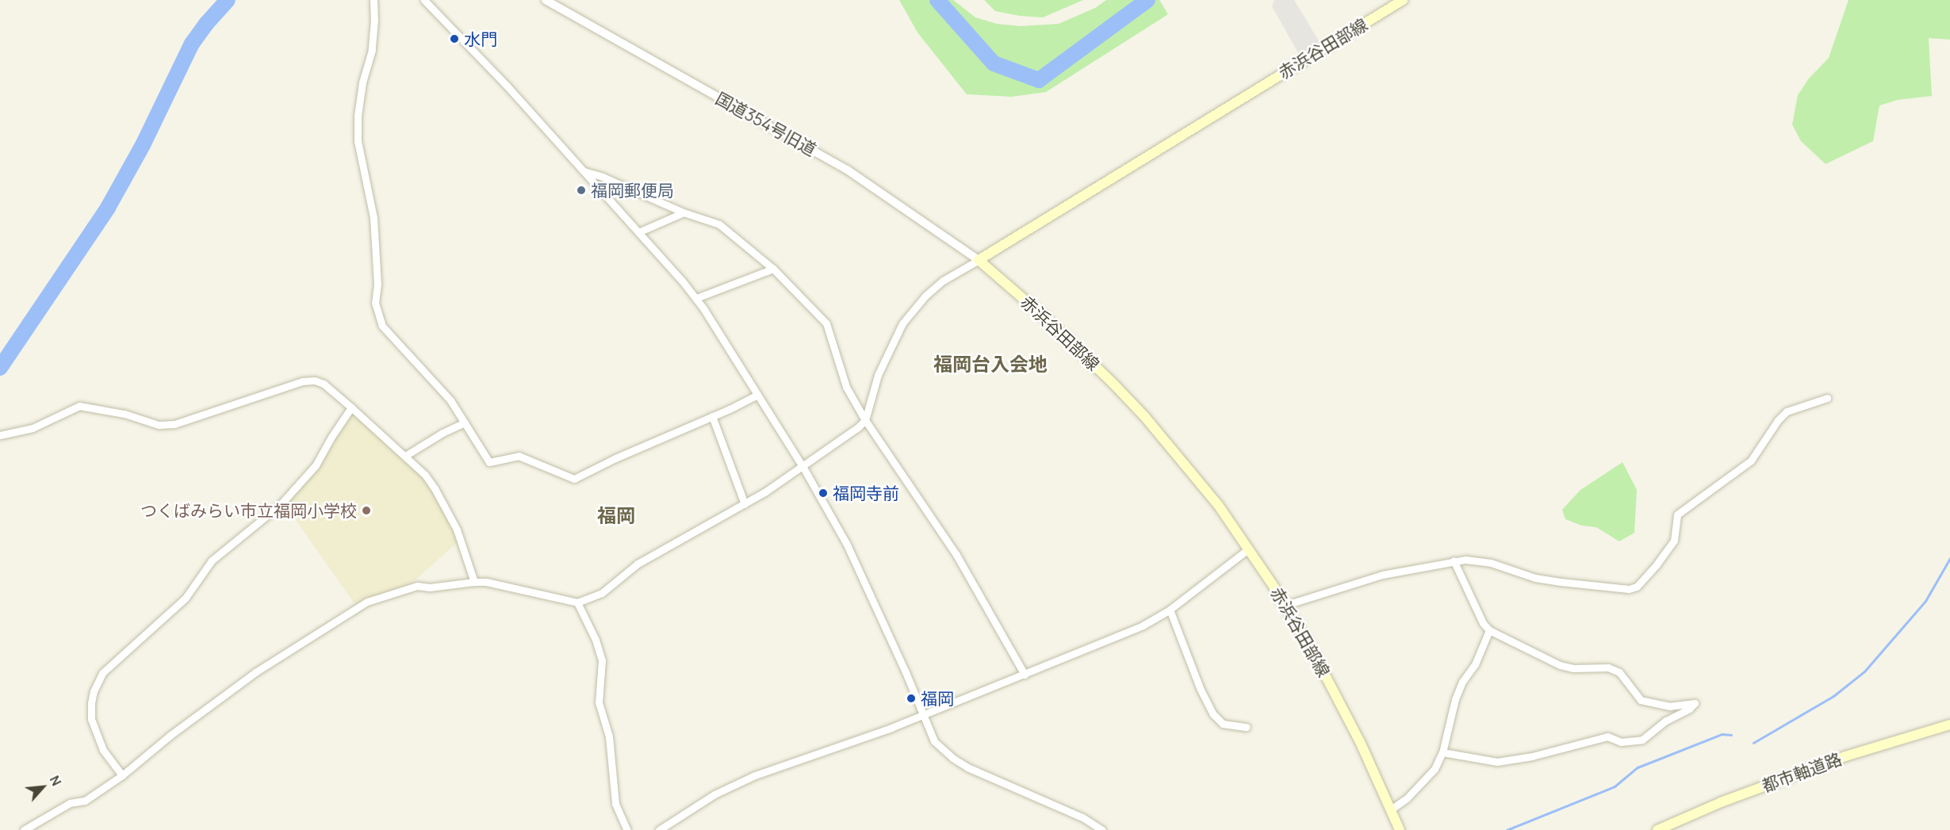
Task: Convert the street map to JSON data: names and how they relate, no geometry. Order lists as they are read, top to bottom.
{
  "streets": {
    "main road": ["赤浜谷田部線", "都市軸道路"],
    "street": ["国道354号旧道"]
  },
  "crossings": [
    ["赤浜谷田部線", "国道354号旧道"]
  ],
  "districts": ["福岡台入会地", "福岡"],
  "places": [
    "水門",
    "福岡郵便局",
    "福岡寺前",
    "つくばみらい市立福岡小学校",
    "福岡"
  ],
  "north": "top right"
}
